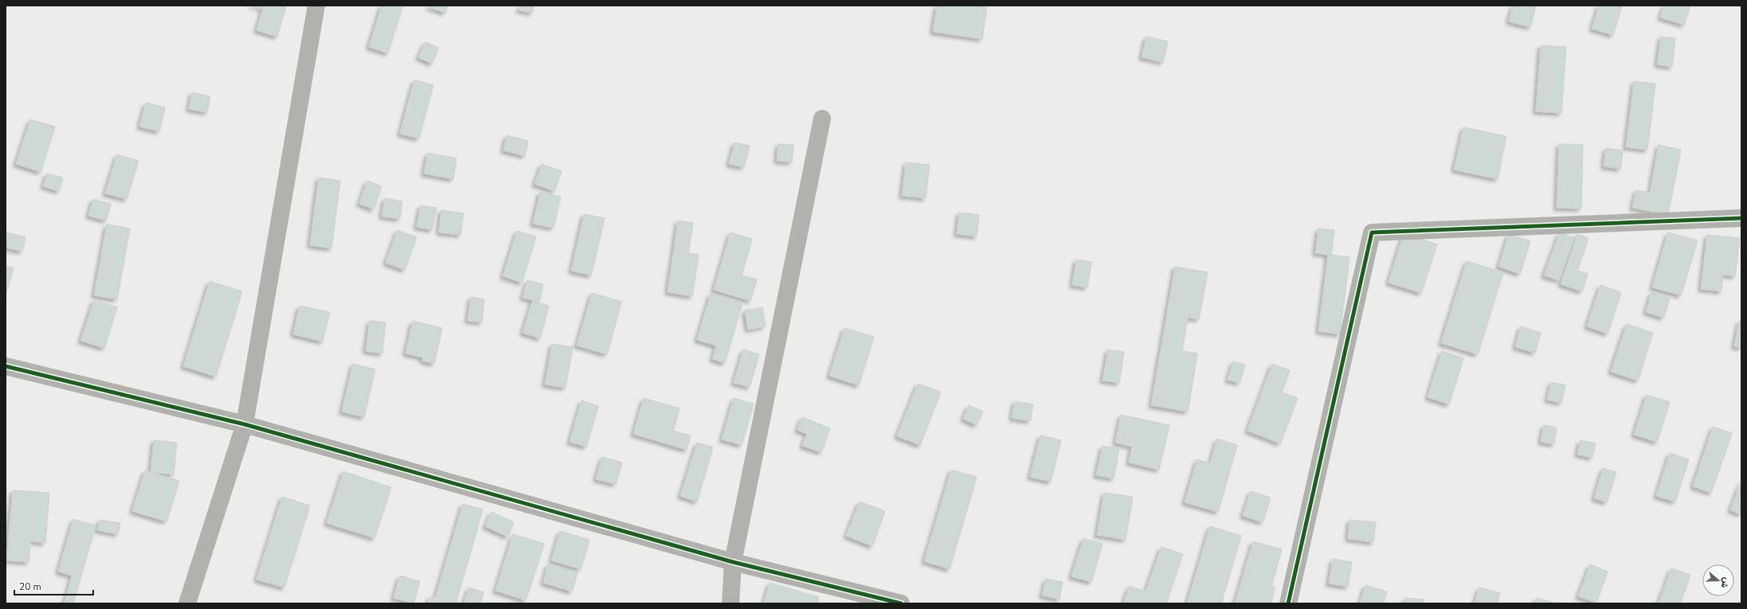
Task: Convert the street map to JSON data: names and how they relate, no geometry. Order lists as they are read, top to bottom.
{
  "scale_bar": "20 m",
  "north": "right"
}
